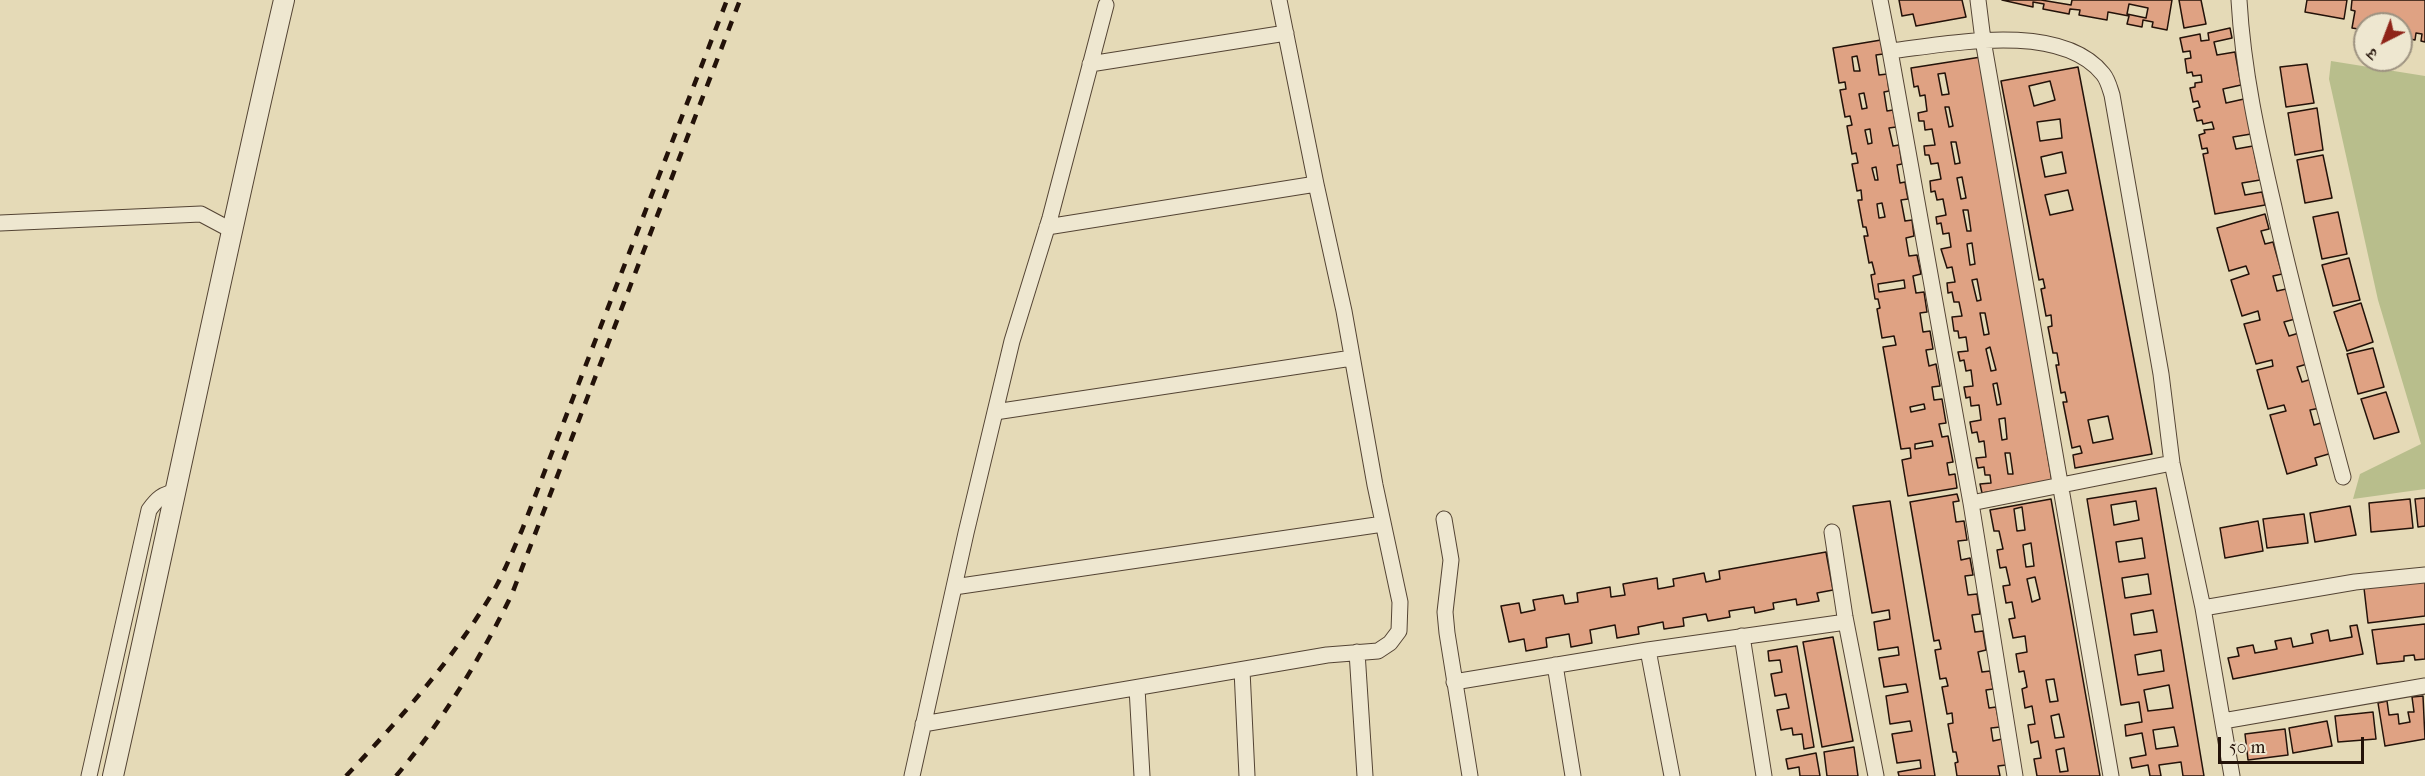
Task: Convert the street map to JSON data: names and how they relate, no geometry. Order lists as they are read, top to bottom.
{
  "scale_bar": "50 m",
  "north": "bottom left"
}
